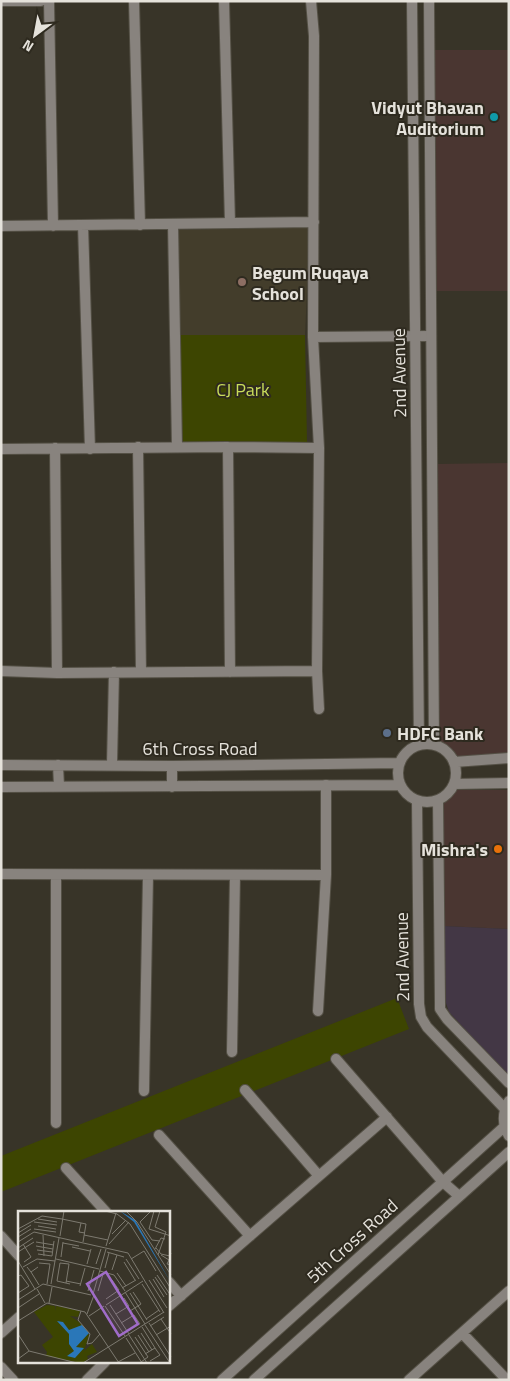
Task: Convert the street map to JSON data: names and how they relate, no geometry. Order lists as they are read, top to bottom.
{
  "streets": {
    "street": ["2nd Avenue", "6th Cross Road", "5th Cross Road"]
  },
  "crossings": [
    ["2nd Avenue", "6th Cross Road"]
  ],
  "parks": ["CJ Park"],
  "places": [
    "Vidyut Bhavan Auditorium",
    "Begum Ruqaya School",
    "HDFC Bank",
    "Mishra's"
  ],
  "north": "bottom left"
}
